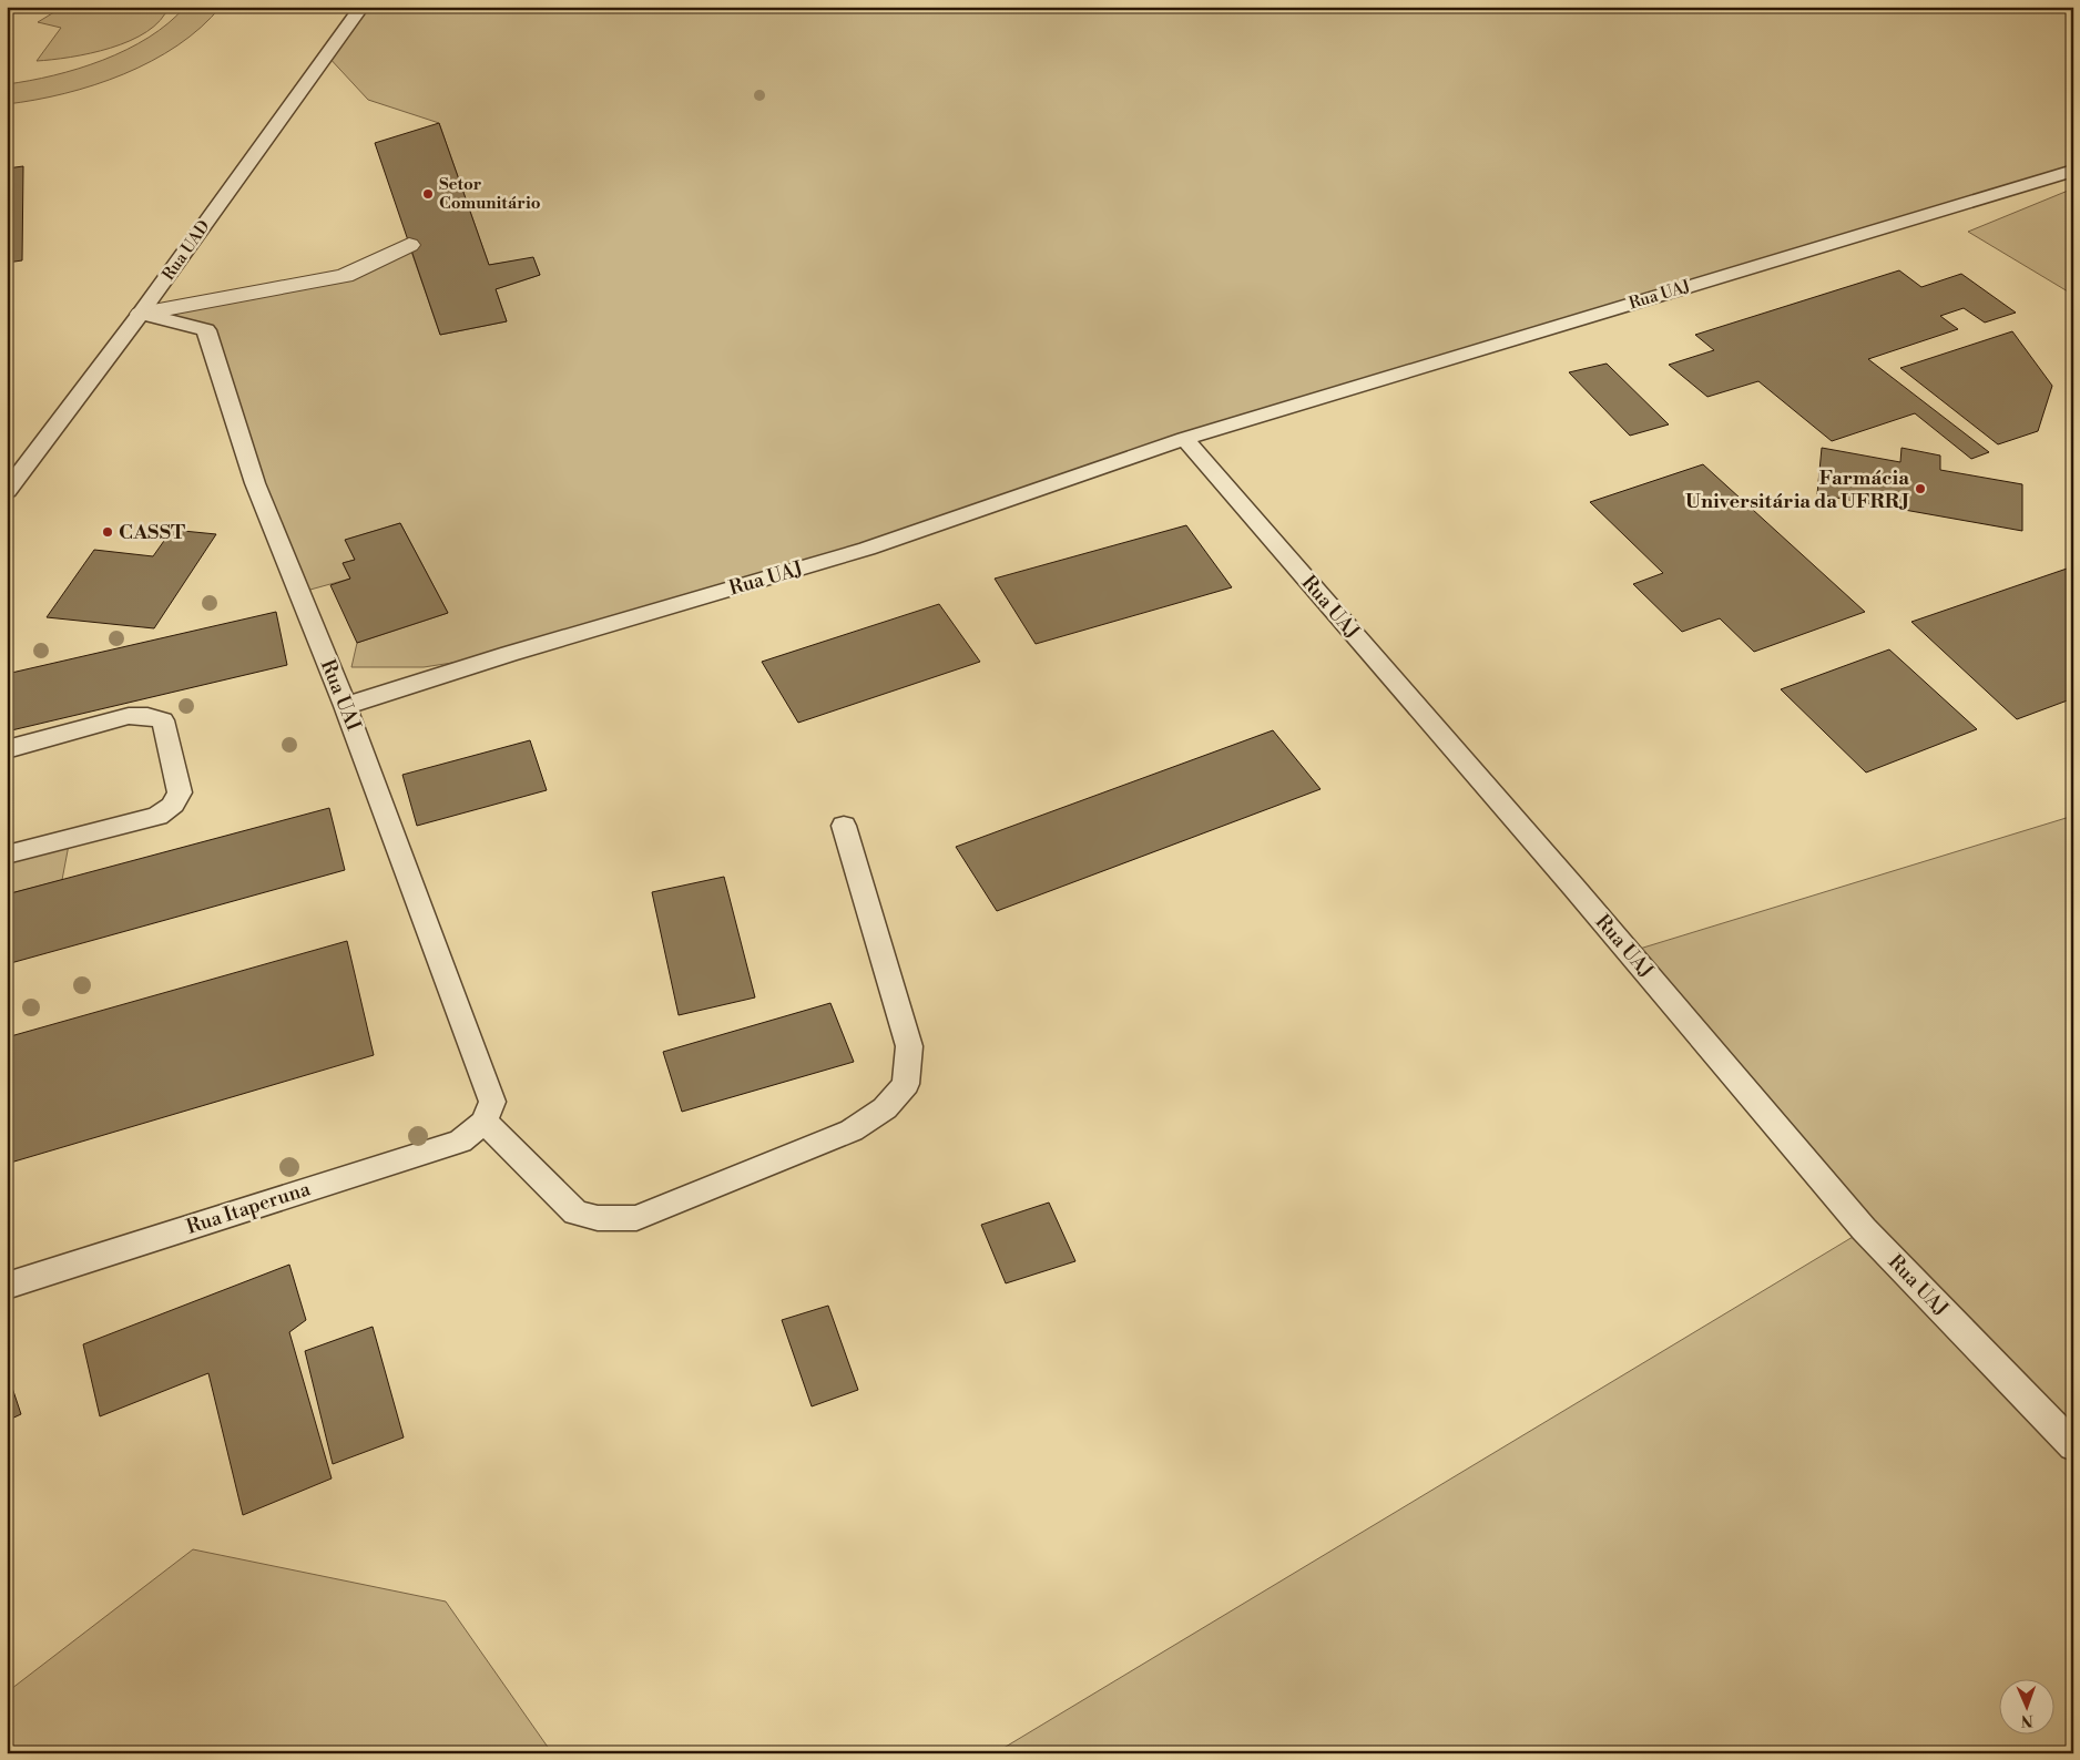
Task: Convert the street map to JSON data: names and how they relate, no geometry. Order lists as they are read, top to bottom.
{
  "streets": {
    "lane": [
      "Rua UAD",
      "Rua UAJ",
      "Rua UAI",
      "Rua Itaperuna"
    ]
  },
  "crossings": [
    ["Rua UAD", "Rua UAI"],
    ["Rua UAJ", "Rua UAI"],
    ["Rua UAI", "Rua Itaperuna"]
  ],
  "places": ["Setor Comunitário", "Farmácia Universitária da UFRRJ", "CASST"],
  "north": "bottom"
}
